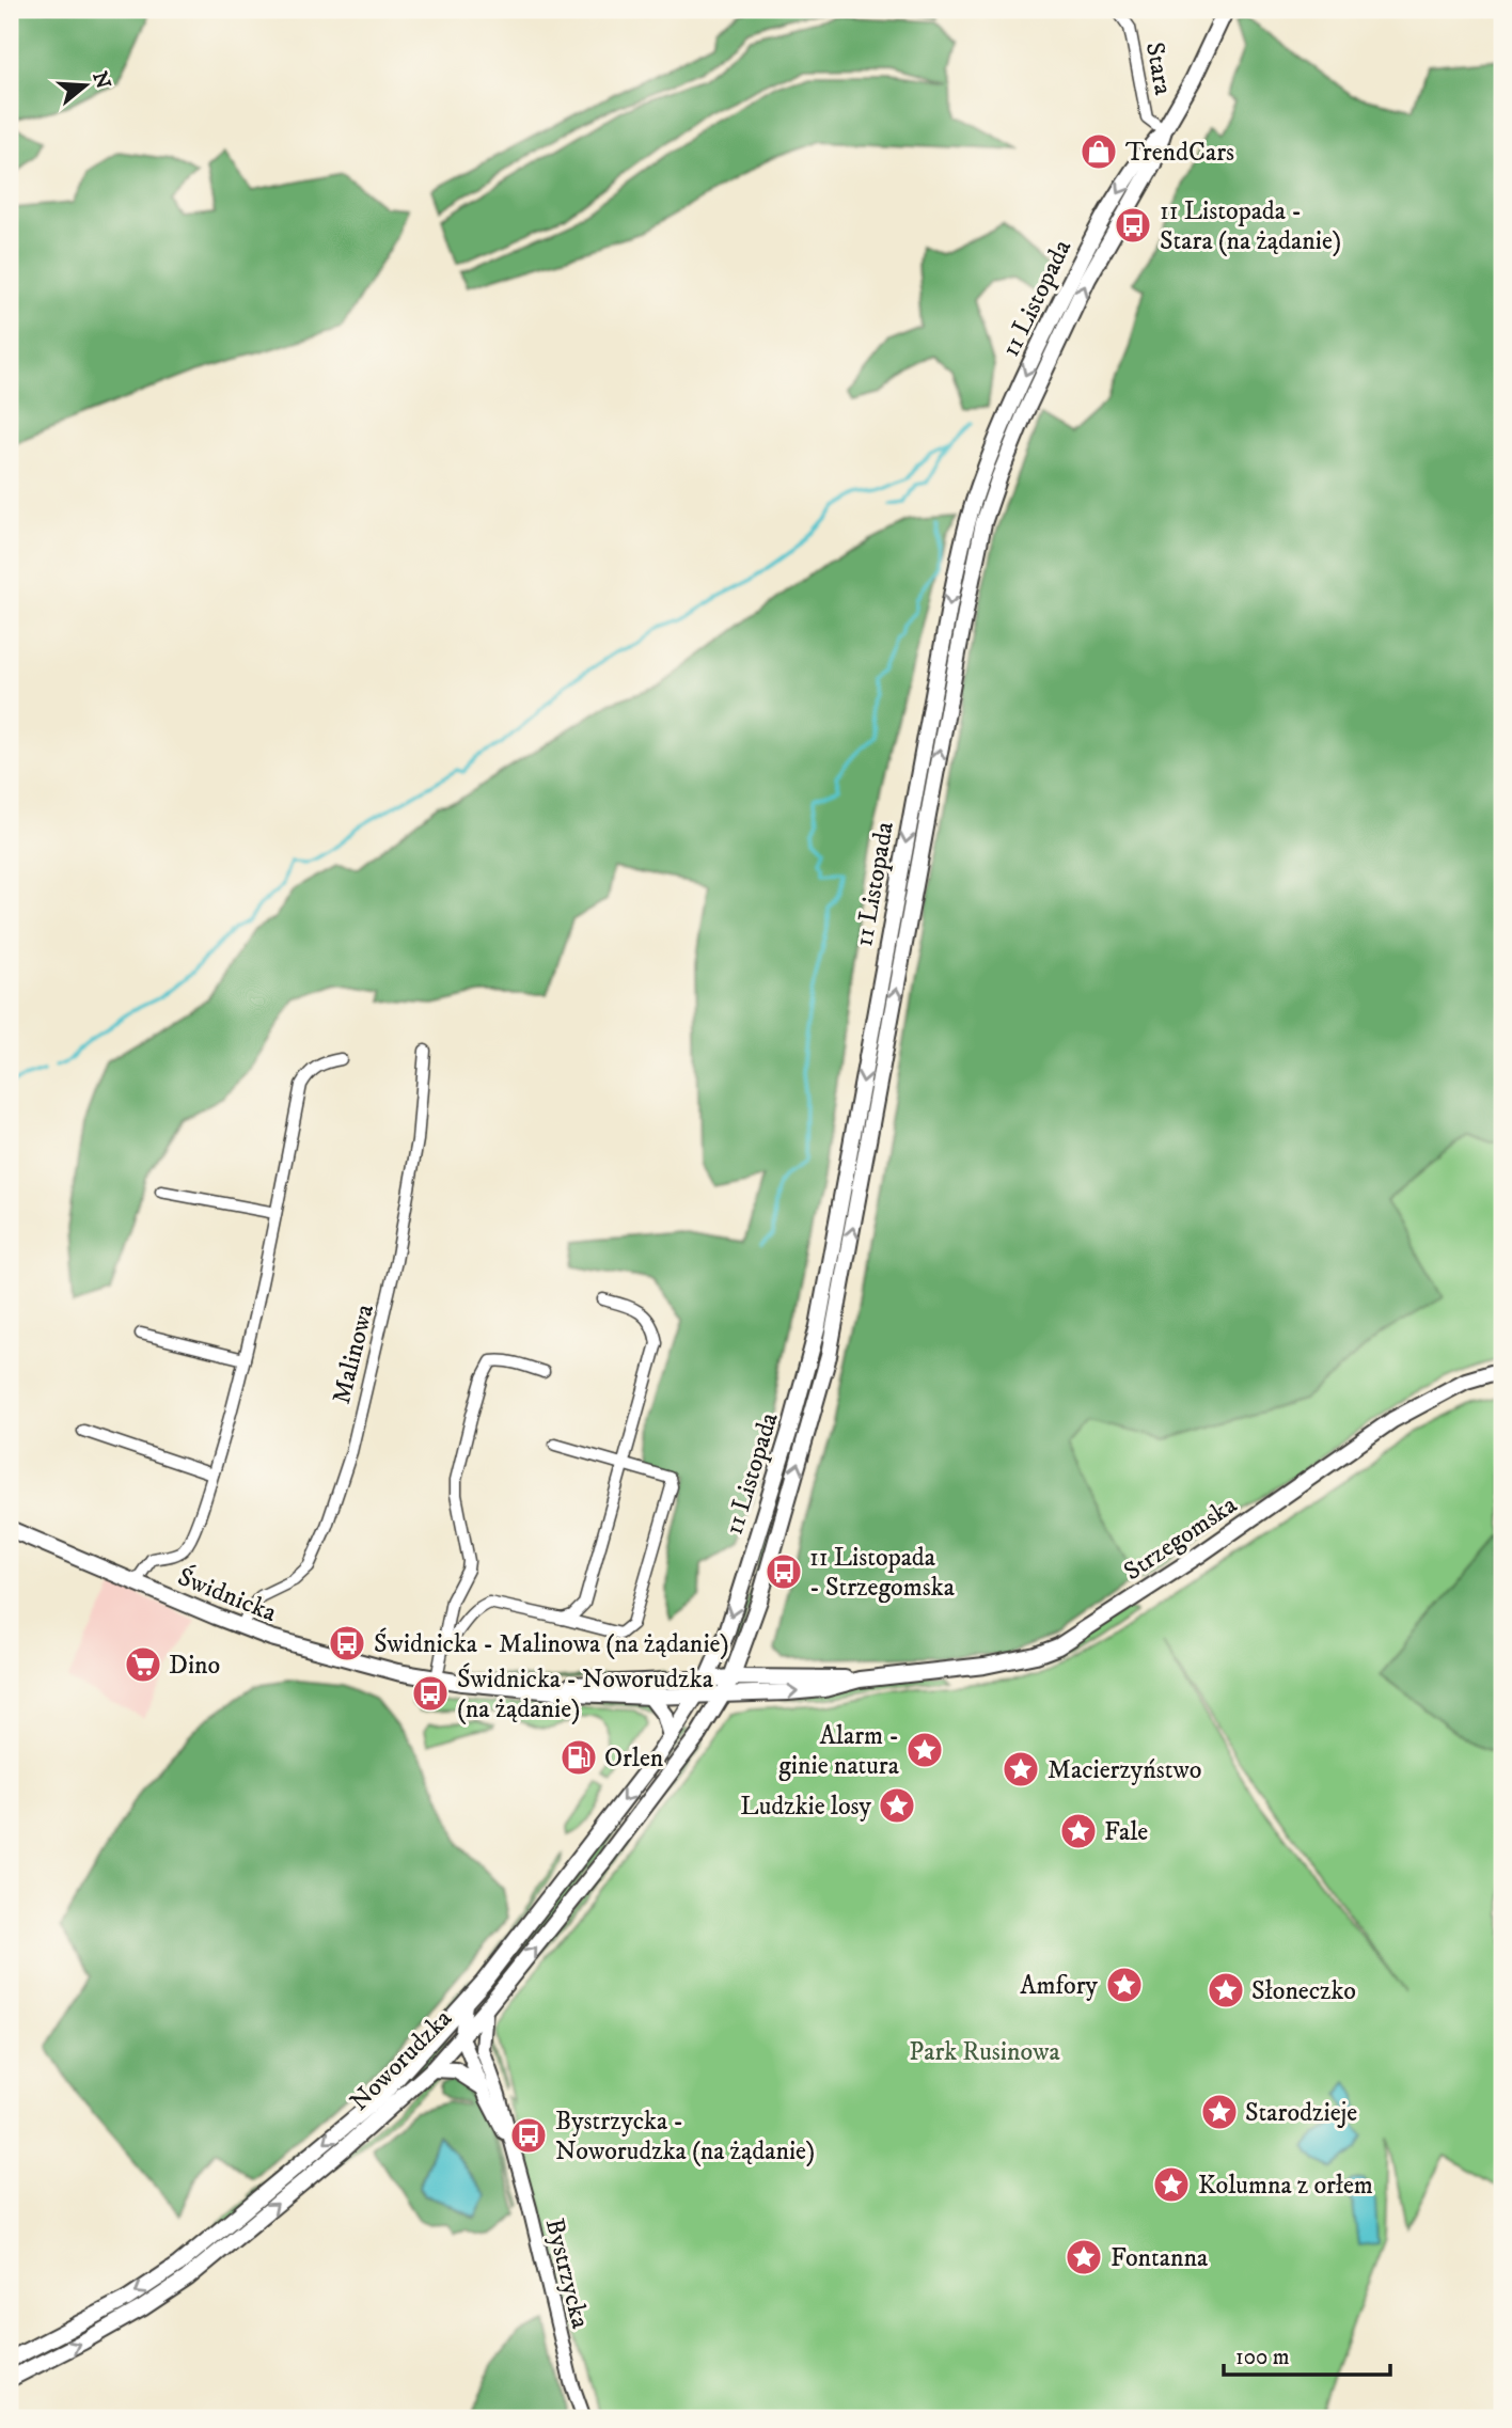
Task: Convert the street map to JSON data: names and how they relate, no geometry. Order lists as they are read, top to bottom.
{
  "streets": {
    "main road": [
      "11 Listopada",
      "Strzegomska",
      "Świdnicka",
      "Noworudzka"
    ],
    "street": ["Stara", "Malinowa", "Bystrzycka"]
  },
  "crossings": [
    ["Stara", "11 Listopada"],
    ["11 Listopada", "Strzegomska"],
    ["11 Listopada", "Świdnicka"],
    ["11 Listopada", "Noworudzka"],
    ["Malinowa", "Świdnicka"],
    ["Strzegomska", "Świdnicka"],
    ["Strzegomska", "Noworudzka"],
    ["Świdnicka", "Noworudzka"],
    ["Noworudzka", "Bystrzycka"]
  ],
  "parks": ["Park Rusinowa"],
  "places": {
    "shop": ["TrendCars"],
    "bus stop": [
      "11 Listopada - Stara (na żądanie)",
      "11 Listopada - Strzegomska",
      "Świdnicka - Malinowa (na żądanie)",
      "Świdnicka - Noworudzka (na żądanie)",
      "Bystrzycka - Noworudzka (na żądanie)"
    ],
    "supermarket": ["Dino"],
    "place": [
      "Alarm - ginie natura",
      "Macierzyństwo",
      "Ludzkie losy",
      "Fale",
      "Amfory",
      "Słoneczko",
      "Starodzieje",
      "Kolumna z orłem",
      "Fontanna"
    ],
    "fuel station": ["Orlen"]
  },
  "scale_bar": "100 m",
  "north": "right"
}
